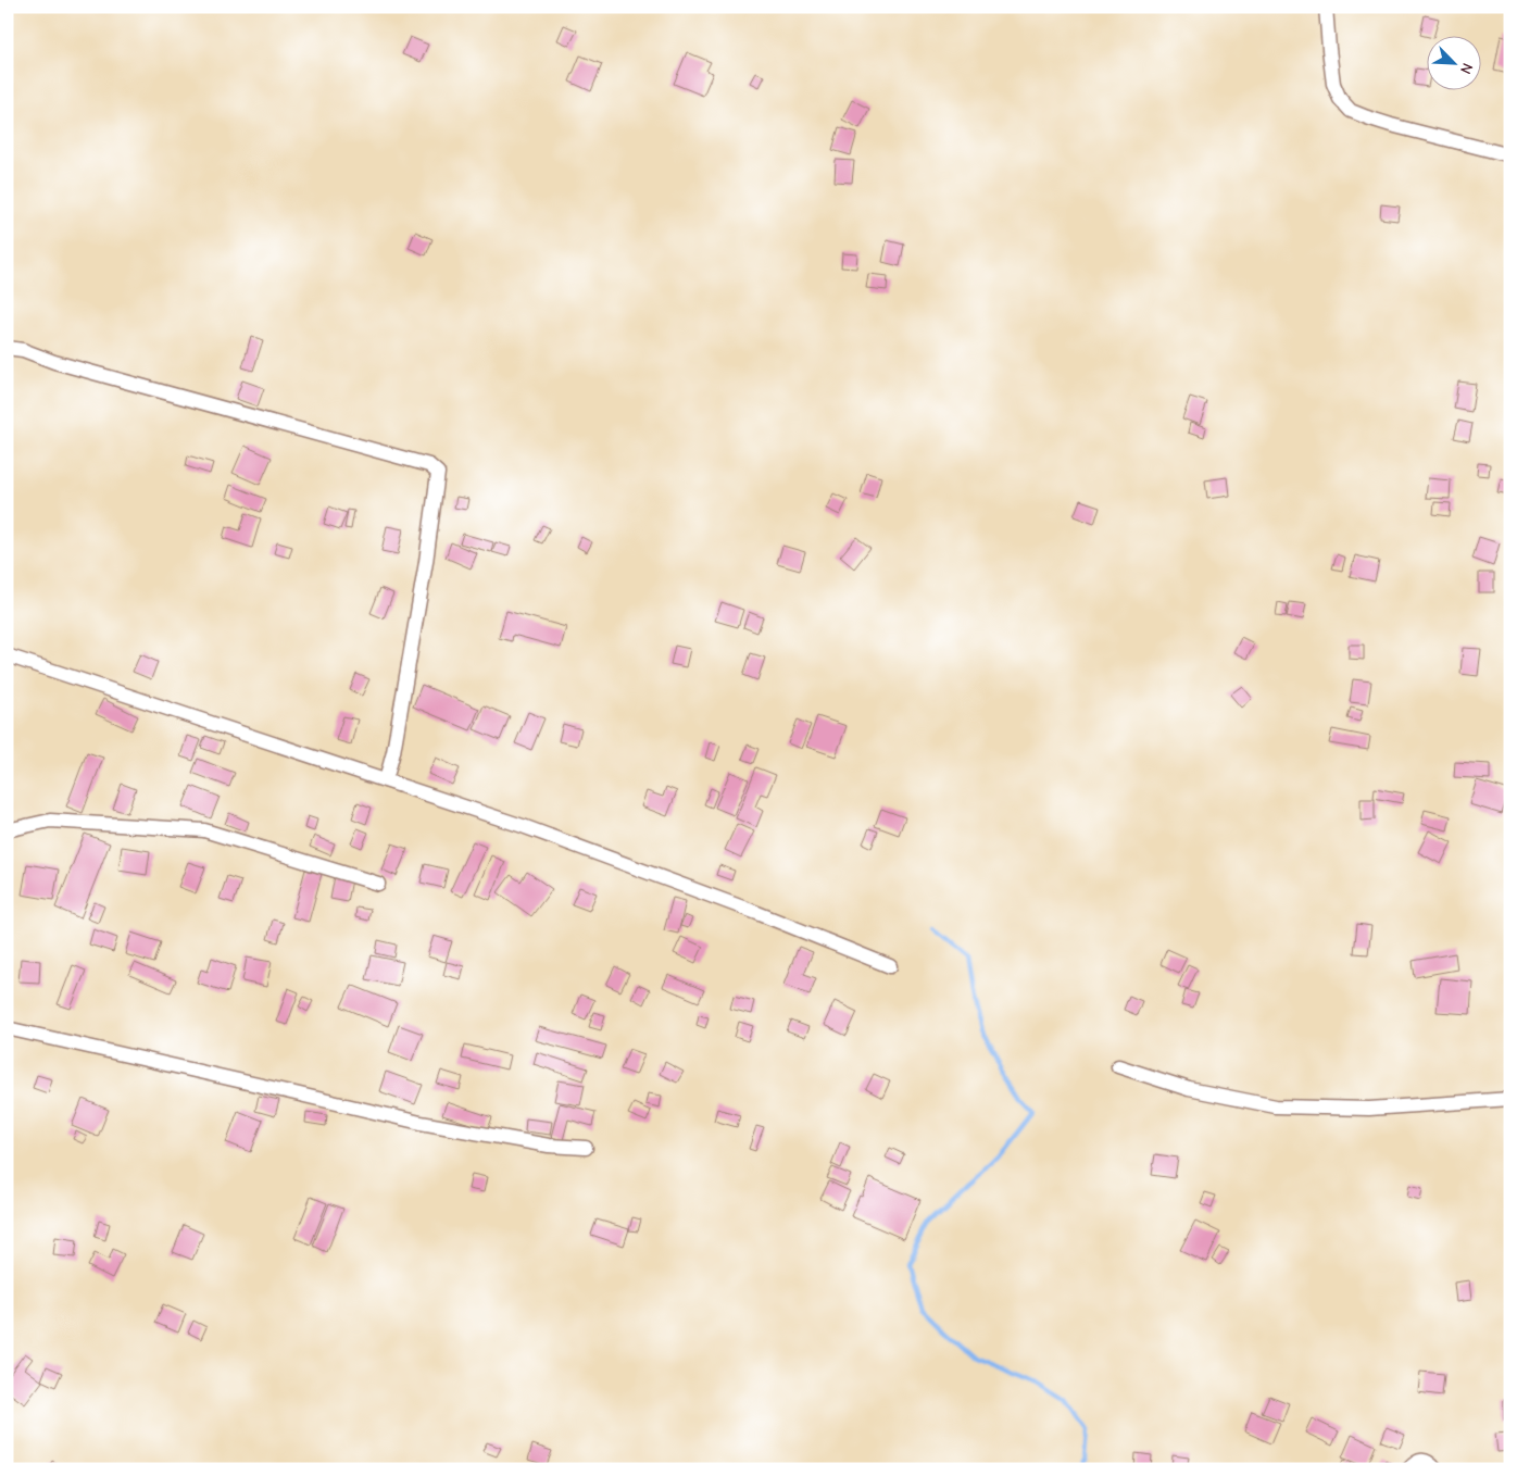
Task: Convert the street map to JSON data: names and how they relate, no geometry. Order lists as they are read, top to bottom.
{
  "north": "bottom right"
}
